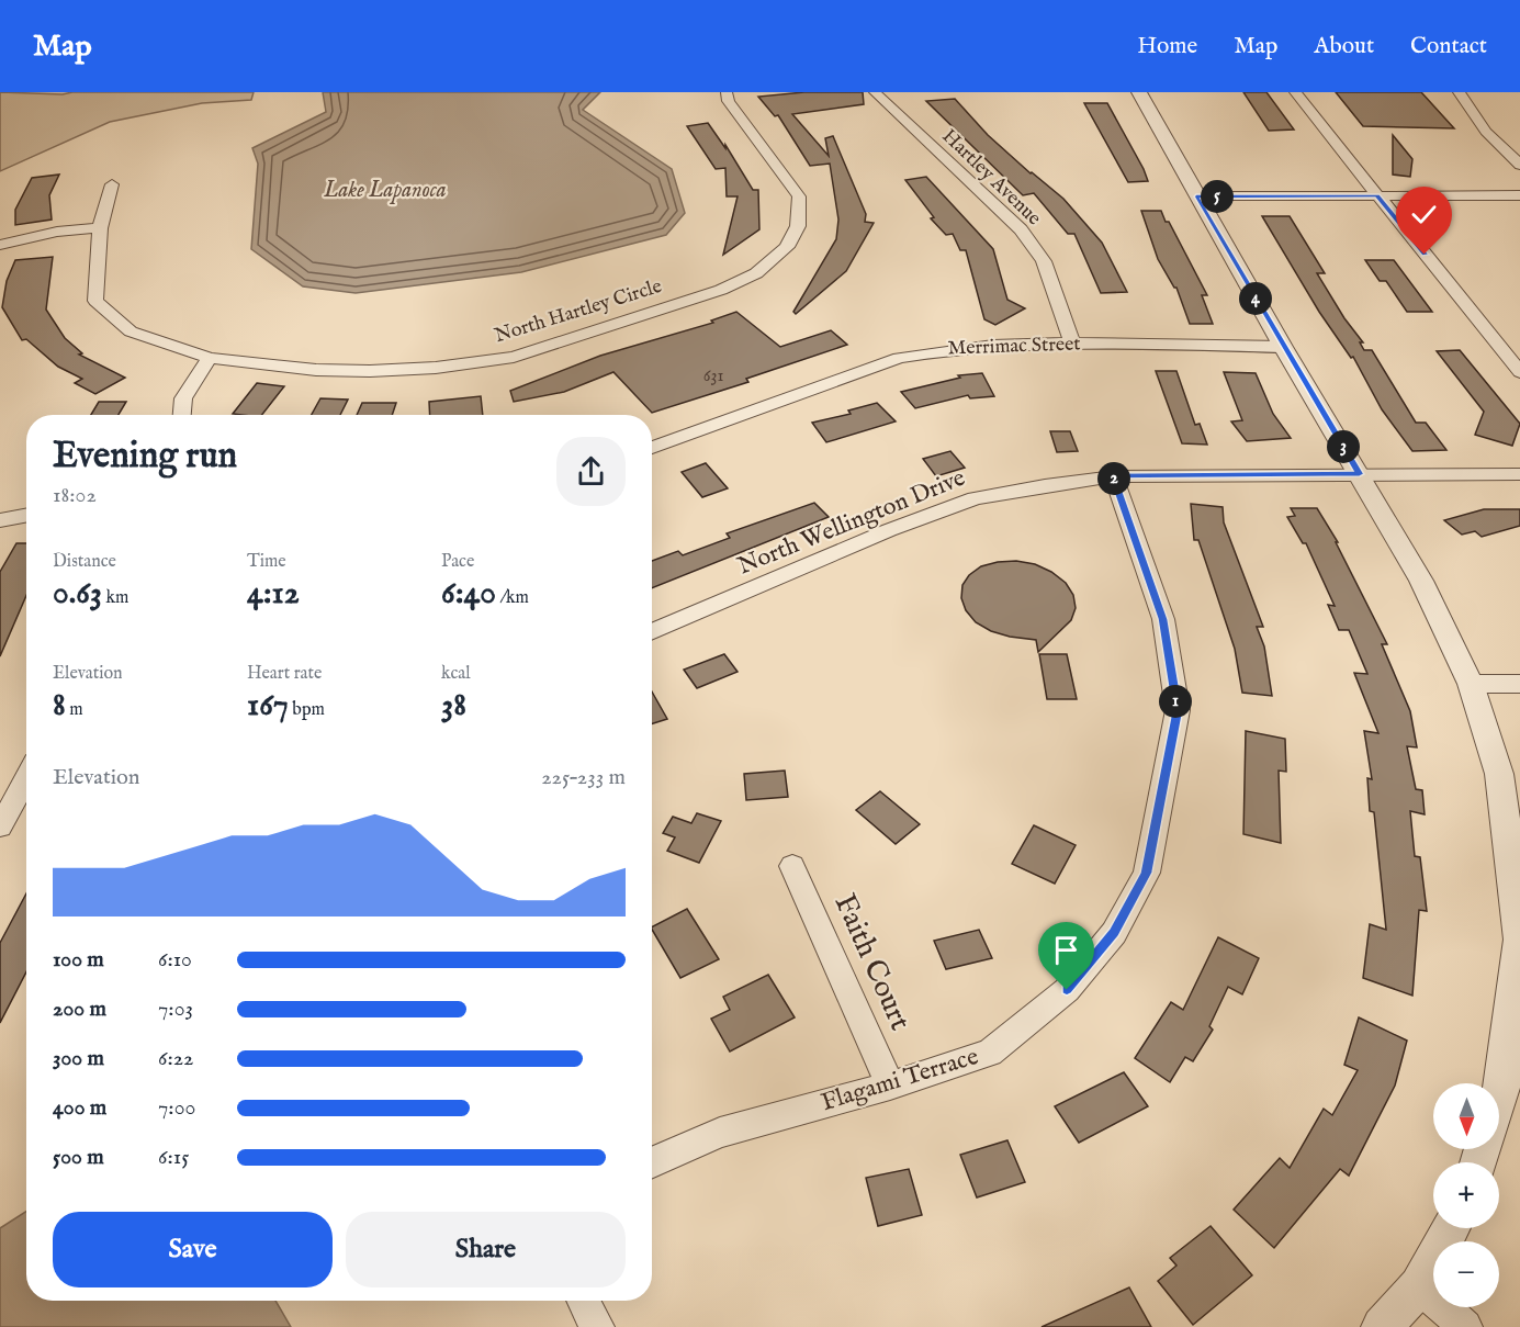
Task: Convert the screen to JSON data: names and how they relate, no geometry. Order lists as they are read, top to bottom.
{
  "streets": {
    "street": [
      "Hartley Avenue",
      "North Hartley Circle",
      "Merrimac Street",
      "North Wellington Drive",
      "Faith Court",
      "Flagami Terrace"
    ]
  },
  "crossings": [
    ["Hartley Avenue", "Merrimac Street"],
    ["North Wellington Drive", "Flagami Terrace"],
    ["Faith Court", "Flagami Terrace"]
  ],
  "water": ["Lake Lapanoca"],
  "house_numbers": ["631"],
  "north": "bottom",
  "page": {
    "header": "Map",
    "nav": [
      "Home",
      "Map",
      "About",
      "Contact"
    ],
    "pins": [
      "5",
      "4",
      "3",
      "2",
      "1"
    ],
    "heading": ["Evening run", "18:02"],
    "stats": [
      ["Distance", "0.63 km"],
      ["Time", "4:12"],
      ["Pace", "6:40 /km"],
      ["Elevation", "8 m"],
      ["Heart rate", "167 bpm"],
      ["kcal", "38"]
    ],
    "chart": ["Elevation", "225–233 m"],
    "list": [
      {
        "name": "100 m",
        "note": "6:10"
      },
      {
        "name": "200 m",
        "note": "7:03"
      },
      {
        "name": "300 m",
        "note": "6:22"
      },
      {
        "name": "400 m",
        "note": "7:00"
      },
      {
        "name": "500 m",
        "note": "6:15"
      }
    ],
    "map_buttons": ["+", "−"],
    "buttons": ["Save", "Share"]
  }
}
